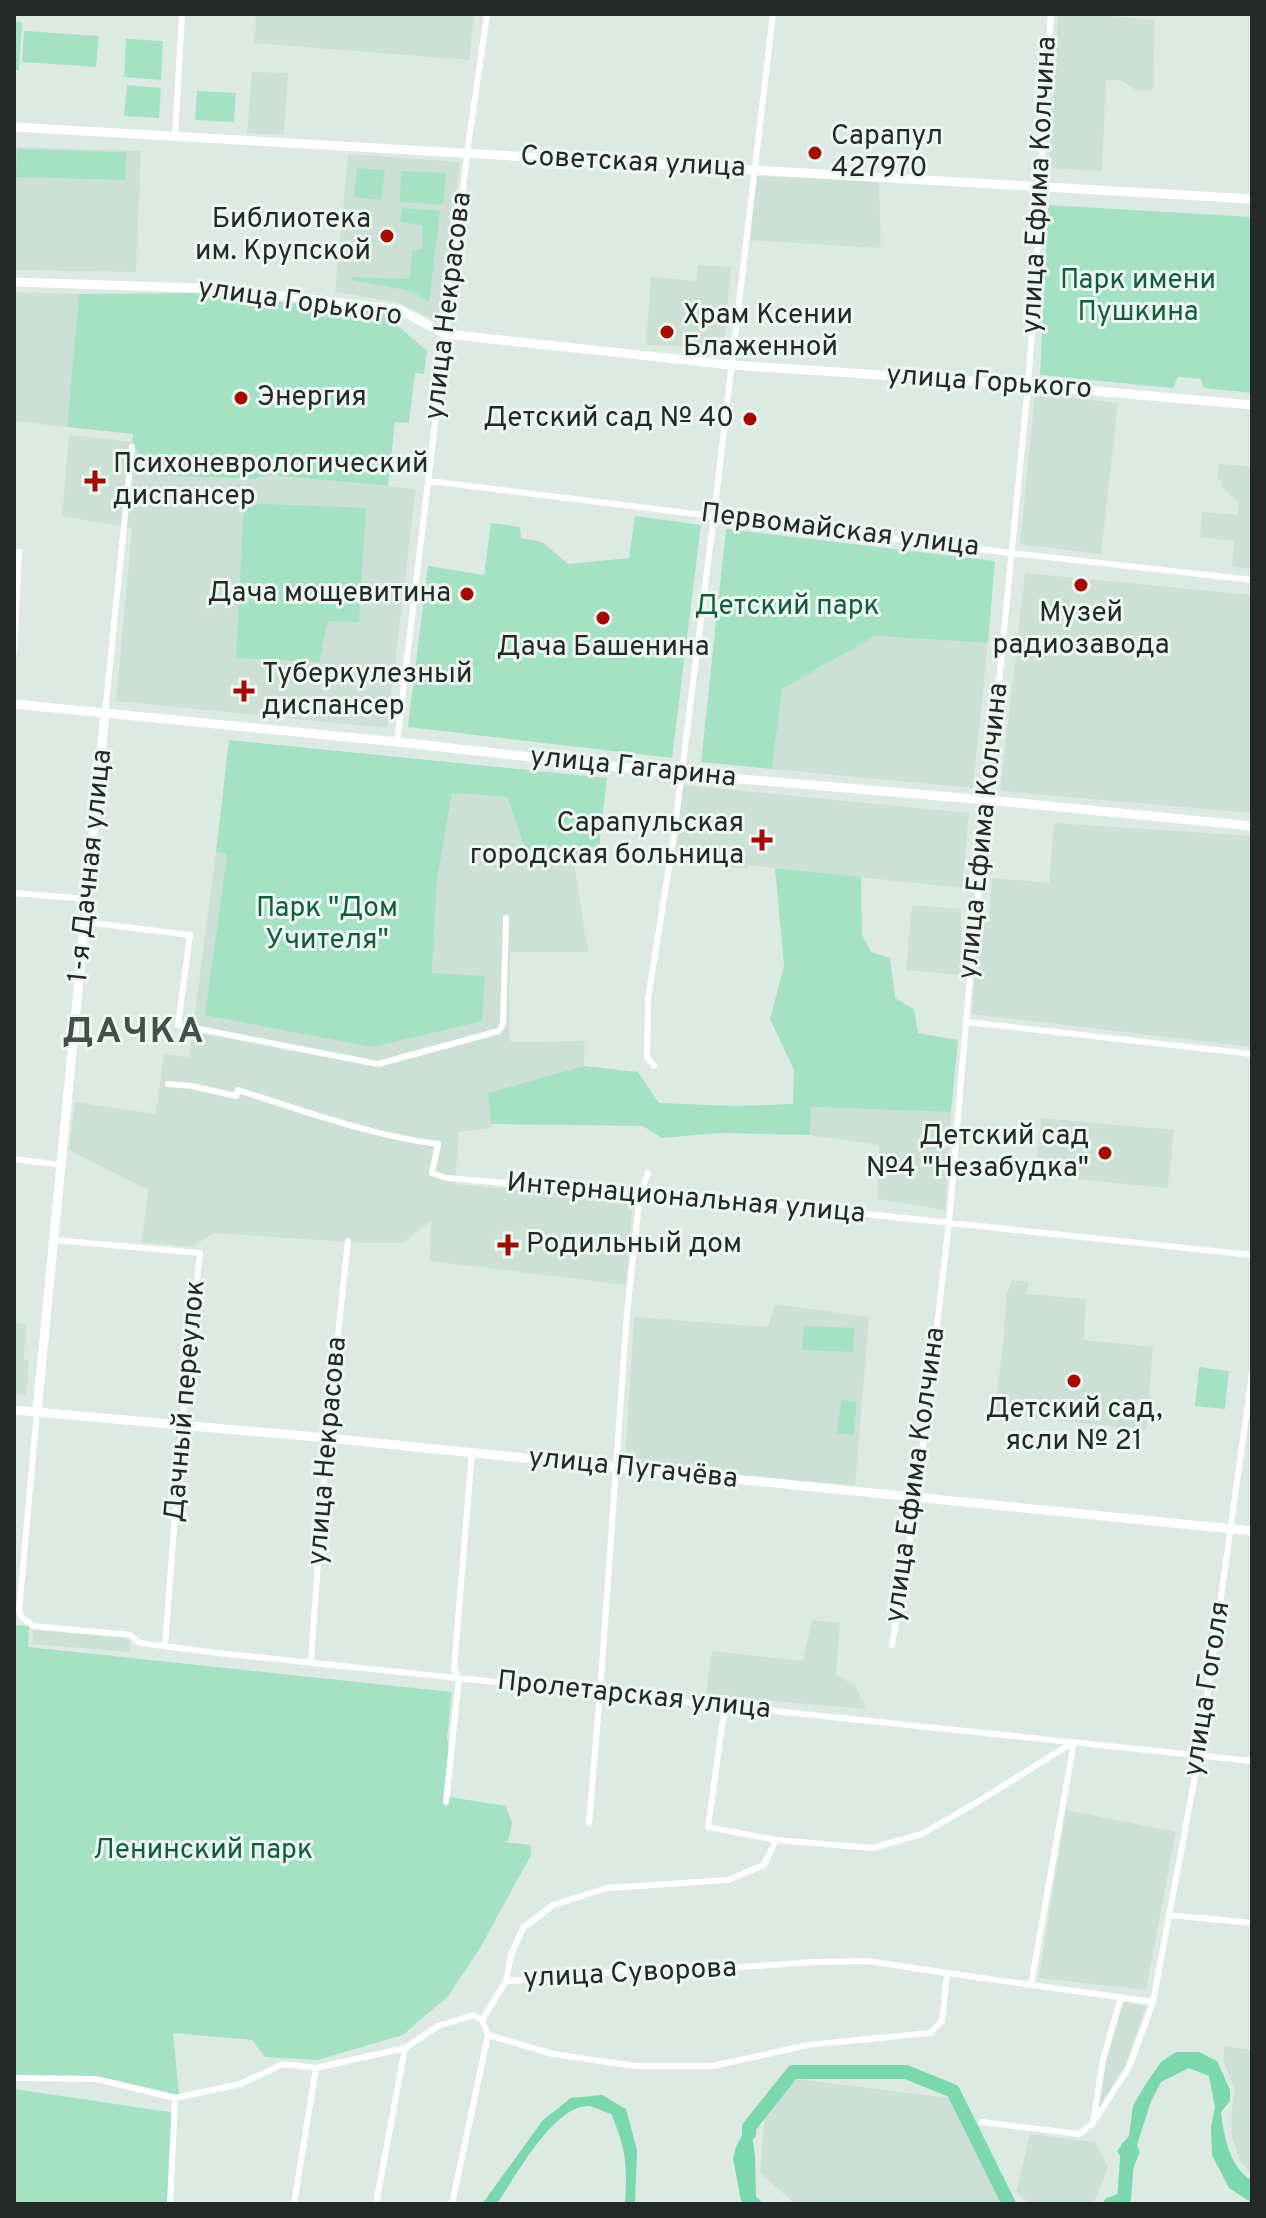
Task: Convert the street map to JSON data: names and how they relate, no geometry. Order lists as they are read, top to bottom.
{
  "streets": {
    "street": [
      "Советская улица",
      "улица Ефима Колчина",
      "улица Горького",
      "улица Некрасова",
      "Первомайская улица",
      "улица Гагарина",
      "1-я Дачная улица",
      "Интернациональная улица",
      "Дачный переулок",
      "улица Пугачёва",
      "улица Гоголя",
      "Пролетарская улица",
      "улица Суворова"
    ]
  },
  "crossings": [
    ["Советская улица", "улица Ефима Колчина"],
    ["Советская улица", "улица Некрасова"],
    ["улица Ефима Колчина", "улица Горького"],
    ["улица Ефима Колчина", "Первомайская улица"],
    ["улица Ефима Колчина", "улица Гагарина"],
    ["улица Ефима Колчина", "Интернациональная улица"],
    ["улица Ефима Колчина", "улица Пугачёва"],
    ["улица Горького", "улица Некрасова"],
    ["улица Некрасова", "Первомайская улица"],
    ["улица Некрасова", "улица Гагарина"],
    ["улица Некрасова", "улица Пугачёва"],
    ["улица Некрасова", "Пролетарская улица"],
    ["улица Гагарина", "1-я Дачная улица"],
    ["1-я Дачная улица", "Дачный переулок"],
    ["1-я Дачная улица", "улица Пугачёва"],
    ["1-я Дачная улица", "Пролетарская улица"],
    ["Дачный переулок", "улица Пугачёва"],
    ["Дачный переулок", "Пролетарская улица"],
    ["улица Пугачёва", "улица Гоголя"],
    ["улица Гоголя", "Пролетарская улица"],
    ["улица Гоголя", "улица Суворова"]
  ],
  "districts": ["ДАЧКА"],
  "parks": [
    "Парк имени Пушкина",
    "Детский парк",
    "Парк \"Дом Учителя\"",
    "Ленинский парк"
  ],
  "places": {
    "other": [
      "Сарапул 427970",
      "Библиотека им. Крупской",
      "Храм Ксении Блаженной",
      "Энергия",
      "Детский сад № 40",
      "Музей радиозавода",
      "Дача мощевитина",
      "Дача Башенина",
      "Детский сад №4 \"Незабудка\"",
      "Детский сад, ясли № 21"
    ],
    "health": [
      "Психоневрологический диспансер",
      "Туберкулезный диспансер",
      "Сарапульская городская больница",
      "Родильный дом"
    ]
  }
}
